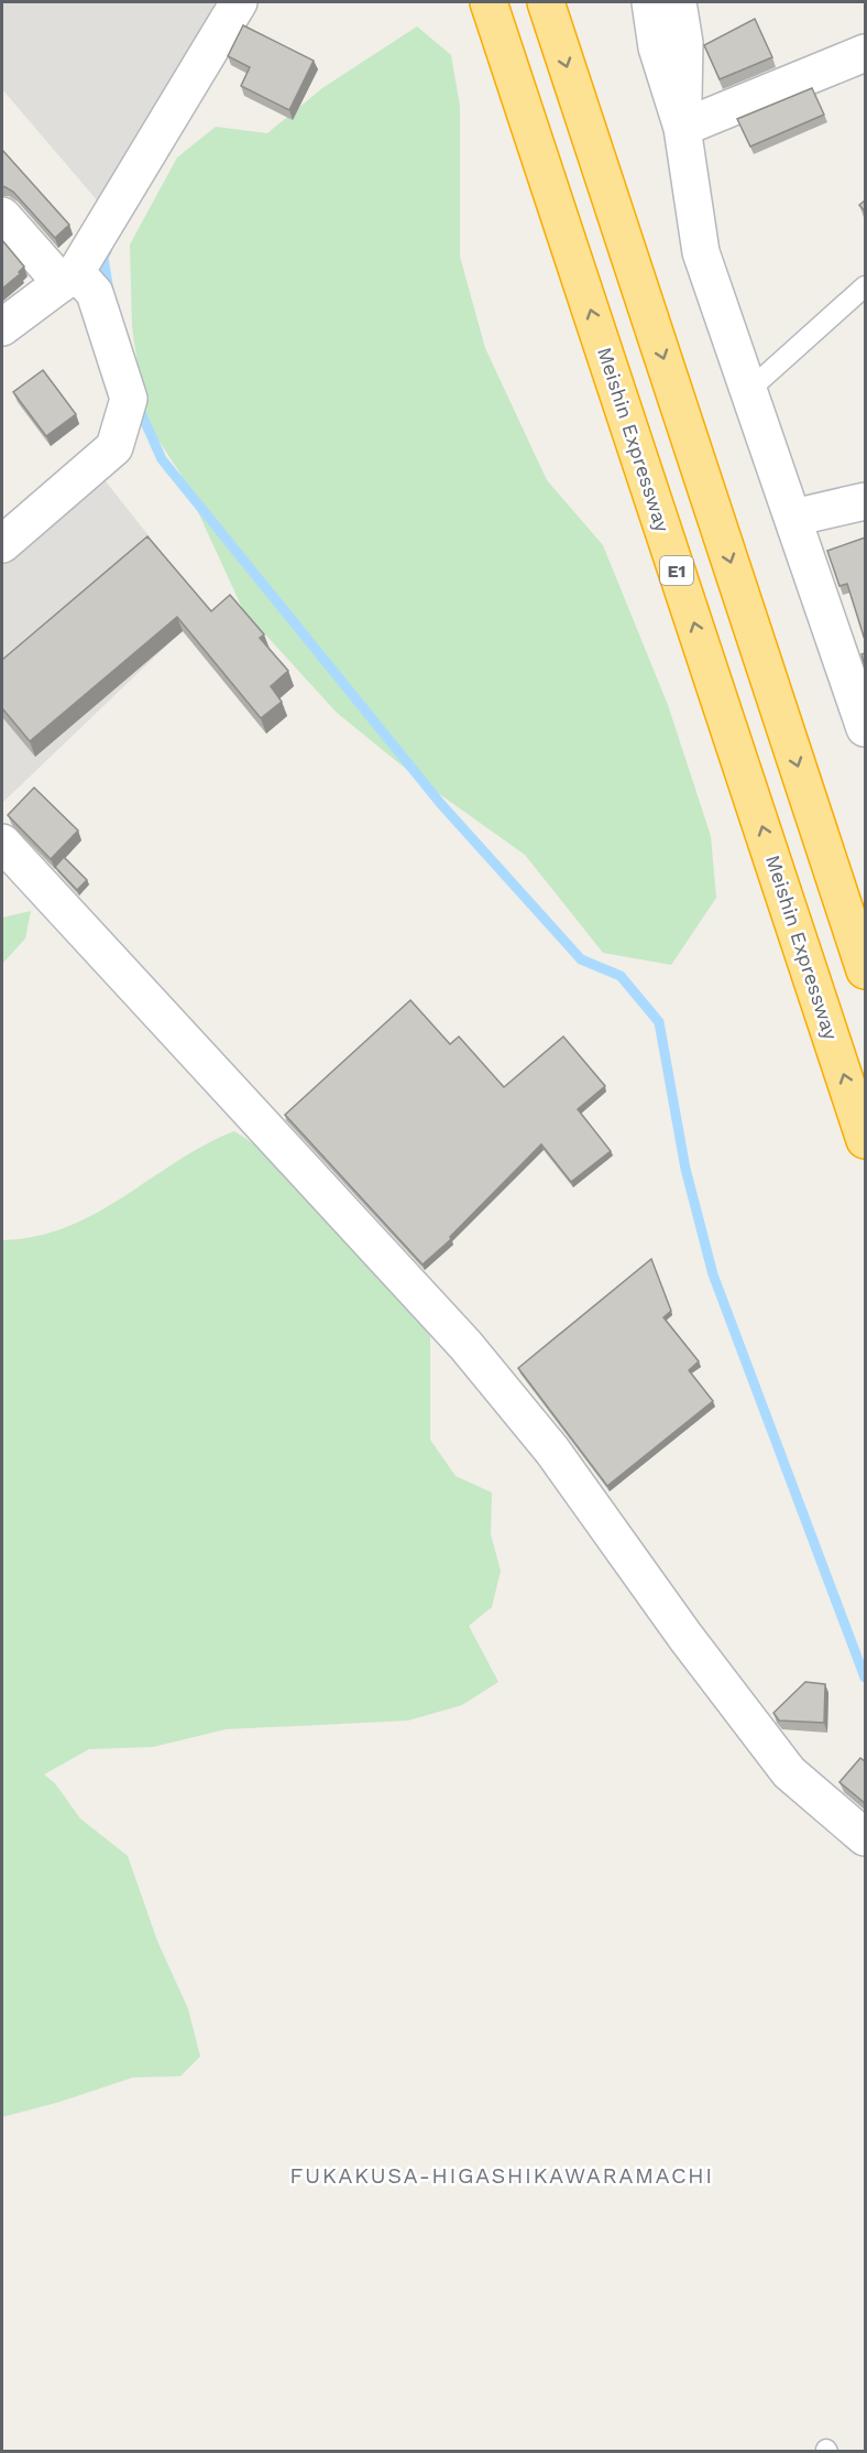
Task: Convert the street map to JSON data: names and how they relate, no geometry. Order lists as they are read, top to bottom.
{
  "streets": {
    "highway": ["Meishin Expressway", "E1"]
  },
  "districts": ["FUKAKUSA-HIGASHIKAWARAMACHI"]
}
